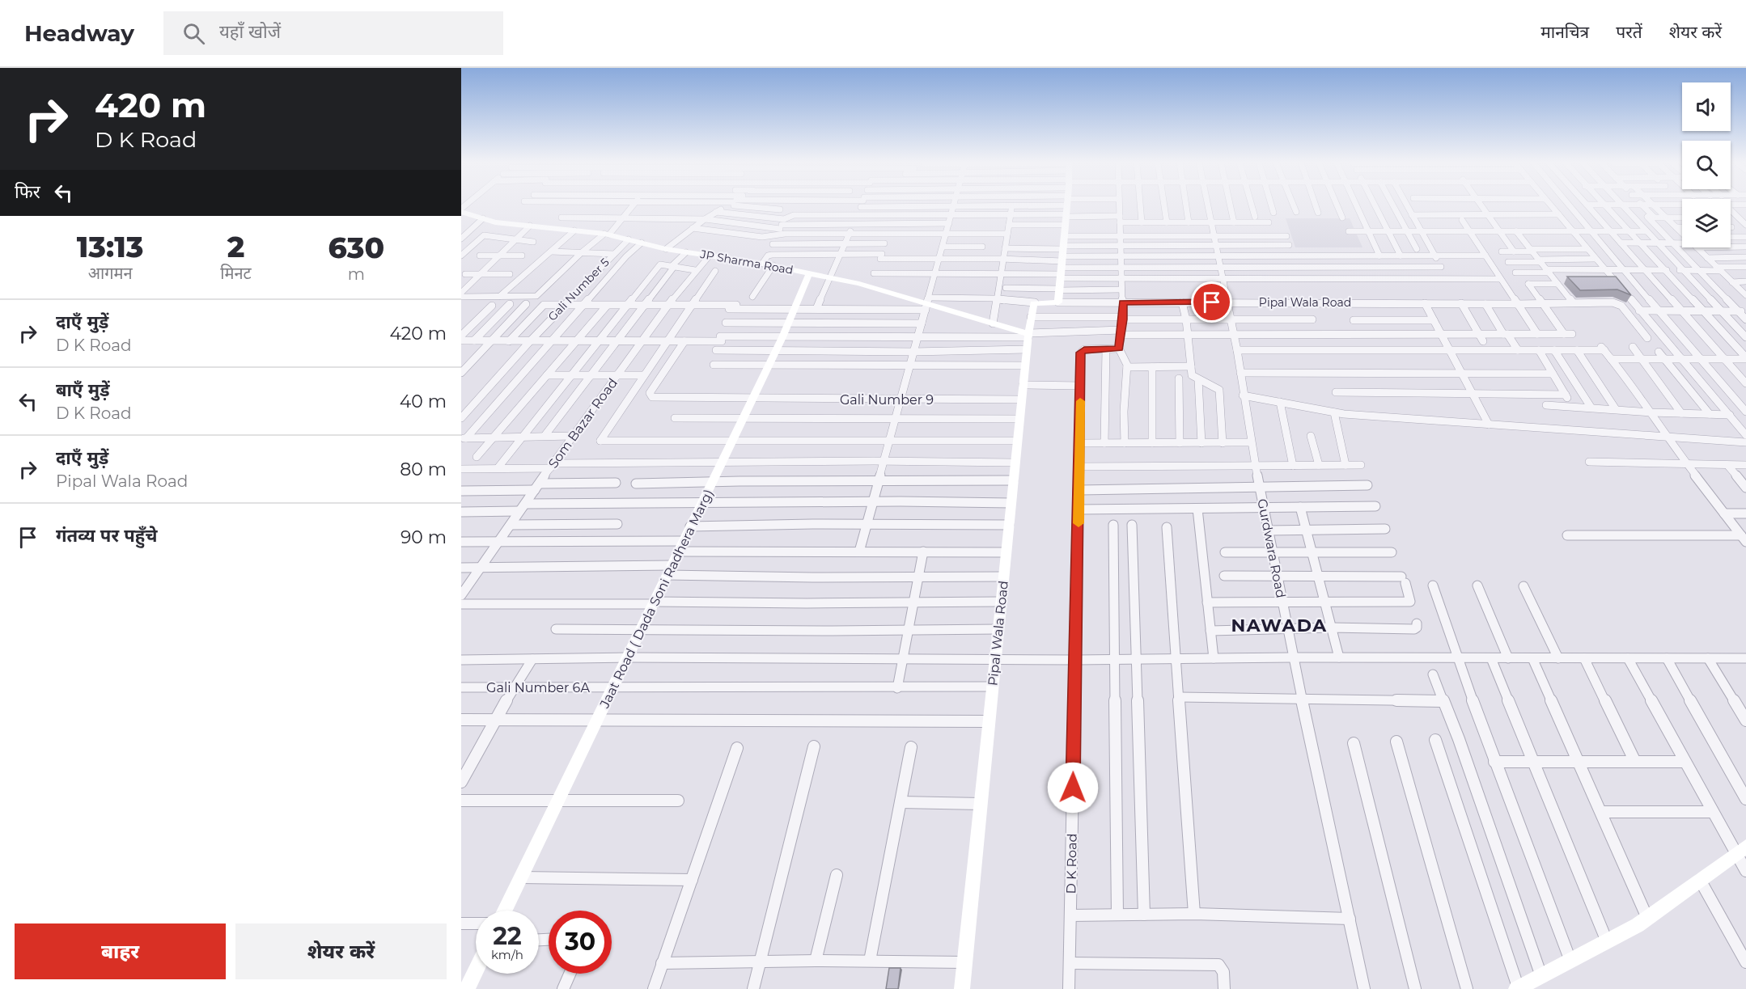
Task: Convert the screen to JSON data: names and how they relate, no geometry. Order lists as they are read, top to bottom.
{
  "streets": {
    "street": [
      "JP Sharma Road",
      "Gali Number 5",
      "Pipal Wala Road",
      "Gali Number 9",
      "Som Bazar Road",
      "Gurdwara Road",
      "Jaat Road ( Dada Soni Radhera Marg)",
      "Gali Number 6A",
      "D K Road"
    ]
  },
  "crossings": [
    ["JP Sharma Road", "Gali Number 5"],
    ["JP Sharma Road", "Pipal Wala Road"],
    ["JP Sharma Road", "Som Bazar Road"],
    ["JP Sharma Road", "Jaat Road ( Dada Soni Radhera Marg)"],
    ["Pipal Wala Road", "Gali Number 9"],
    ["Pipal Wala Road", "Gurdwara Road"],
    ["Pipal Wala Road", "Gali Number 6A"],
    ["Gali Number 9", "Jaat Road ( Dada Soni Radhera Marg)"],
    ["Jaat Road ( Dada Soni Radhera Marg)", "Gali Number 6A"]
  ],
  "districts": ["NAWADA"],
  "page": {
    "header": "Headway",
    "search": "यहाँ खोजें",
    "nav": ["मानचित्र", "परतें", "शेयर करें"],
    "turn": ["420 m", "D K Road"],
    "then": "फिर",
    "eta": [
      "13:13",
      "आगमन",
      "2",
      "मिनट",
      "630",
      "m"
    ],
    "list": [
      {
        "name": "दाएँ मुड़ें",
        "note": "D K Road",
        "value": "420 m"
      },
      {
        "name": "बाएँ मुड़ें",
        "note": "D K Road",
        "value": "40 m"
      },
      {
        "name": "दाएँ मुड़ें",
        "note": "Pipal Wala Road",
        "value": "80 m"
      },
      {
        "name": "गंतव्य पर पहुँचे",
        "value": "90 m"
      }
    ],
    "speed": "22 km/h",
    "limit": "30",
    "buttons": ["बाहर", "शेयर करें"]
  }
}
